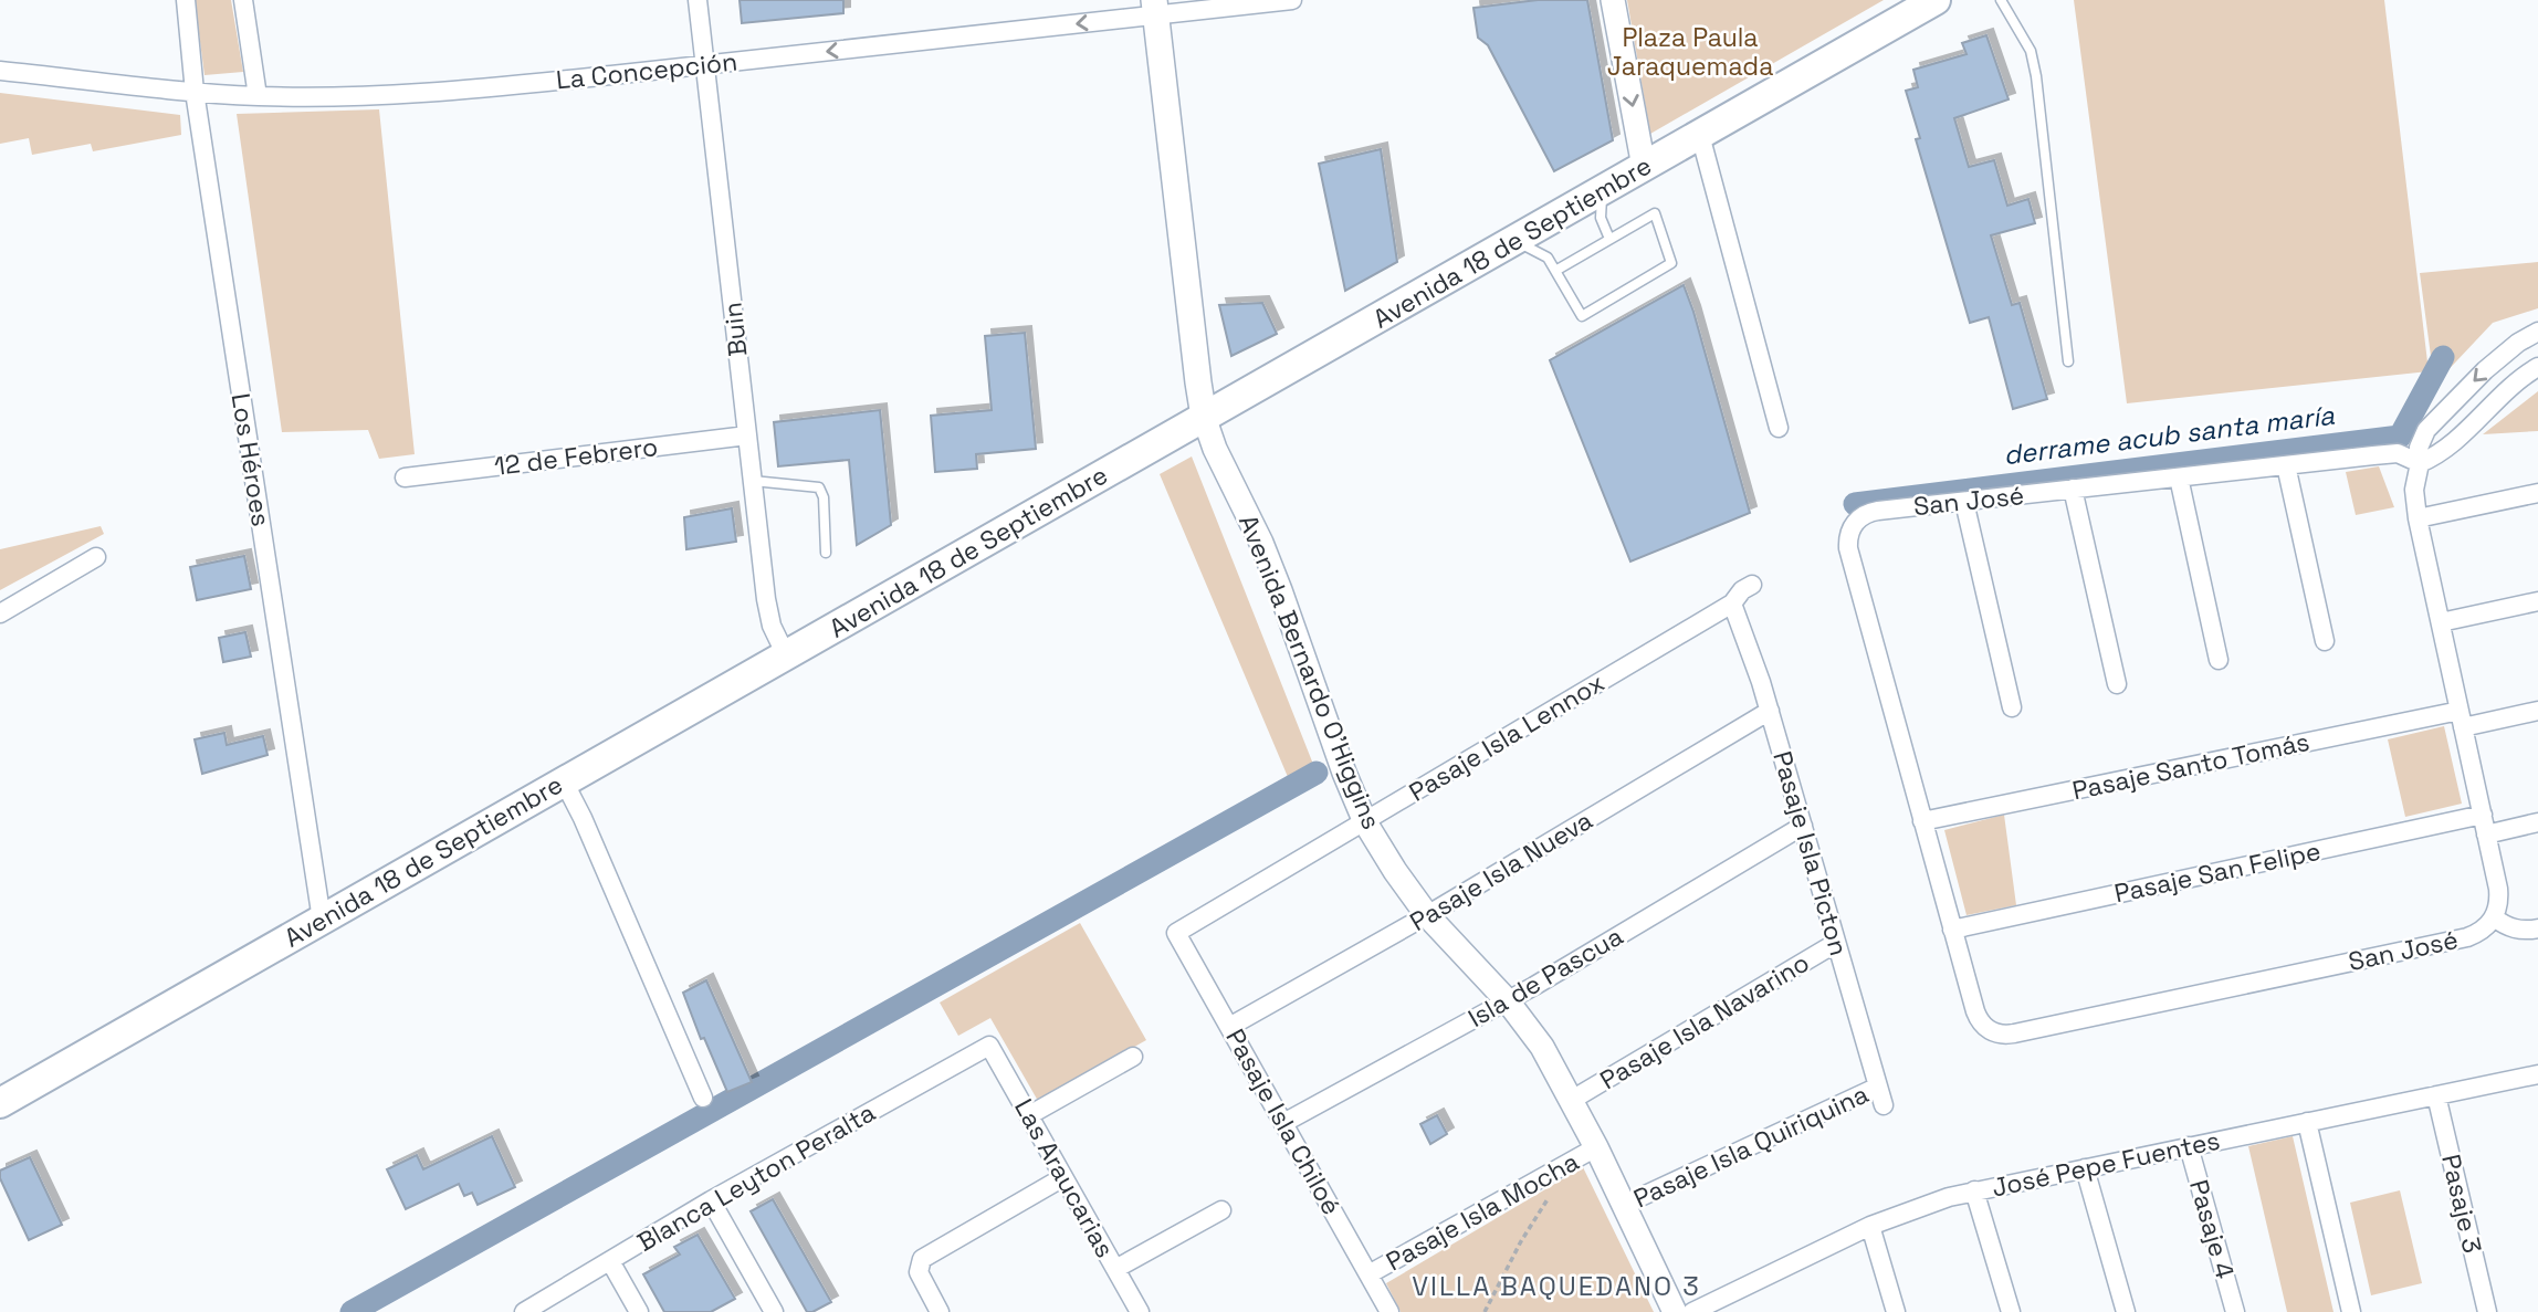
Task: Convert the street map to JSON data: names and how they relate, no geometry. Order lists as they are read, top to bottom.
{
  "streets": {
    "main road": ["Avenida 18 de Septiembre", "Avenida Bernardo O'Higgins"],
    "street": [
      "La Concepción",
      "Buin",
      "12 de Febrero",
      "Los Héroes",
      "San José",
      "Pasaje Isla Lennox",
      "Pasaje Santo Tomás",
      "Pasaje Isla Picton",
      "Pasaje Isla Nueva",
      "Pasaje San Felipe",
      "Isla de Pascua",
      "Pasaje Isla Navarino",
      "Pasaje Isla Chiloé",
      "Pasaje Isla Quiriquina",
      "José Pepe Fuentes",
      "Blanca Leyton Peralta",
      "Las Araucarias",
      "Pasaje 3",
      "Pasaje Isla Mocha",
      "Pasaje 4"
    ]
  },
  "crossings": [
    ["La Concepción", "Buin"],
    ["La Concepción", "Los Héroes"],
    ["La Concepción", "Avenida Bernardo O'Higgins"],
    ["Avenida 18 de Septiembre", "Buin"],
    ["Avenida 18 de Septiembre", "Los Héroes"],
    ["Avenida 18 de Septiembre", "Avenida Bernardo O'Higgins"],
    ["Buin", "12 de Febrero"],
    ["San José", "Pasaje Santo Tomás"],
    ["San José", "Pasaje San Felipe"],
    ["Avenida Bernardo O'Higgins", "Pasaje Isla Lennox"],
    ["Avenida Bernardo O'Higgins", "Pasaje Isla Nueva"],
    ["Avenida Bernardo O'Higgins", "Isla de Pascua"],
    ["Avenida Bernardo O'Higgins", "Pasaje Isla Navarino"],
    ["Avenida Bernardo O'Higgins", "Pasaje Isla Quiriquina"],
    ["Avenida Bernardo O'Higgins", "Pasaje Isla Mocha"],
    ["Pasaje Isla Lennox", "Pasaje Isla Picton"],
    ["Pasaje Isla Lennox", "Pasaje Isla Chiloé"],
    ["Pasaje Isla Picton", "Pasaje Isla Nueva"],
    ["Pasaje Isla Picton", "Isla de Pascua"],
    ["Pasaje Isla Picton", "Pasaje Isla Navarino"],
    ["Pasaje Isla Picton", "Pasaje Isla Quiriquina"],
    ["Pasaje Isla Nueva", "Pasaje Isla Chiloé"],
    ["Isla de Pascua", "Pasaje Isla Chiloé"],
    ["Pasaje Isla Chiloé", "Pasaje Isla Mocha"],
    ["José Pepe Fuentes", "Pasaje 3"],
    ["José Pepe Fuentes", "Pasaje 4"],
    ["Blanca Leyton Peralta", "Las Araucarias"]
  ],
  "districts": ["VILLA BAQUEDANO 3"],
  "water": ["derrame acub santa maría"],
  "parks": ["Plaza Paula Jaraquemada"]
}
